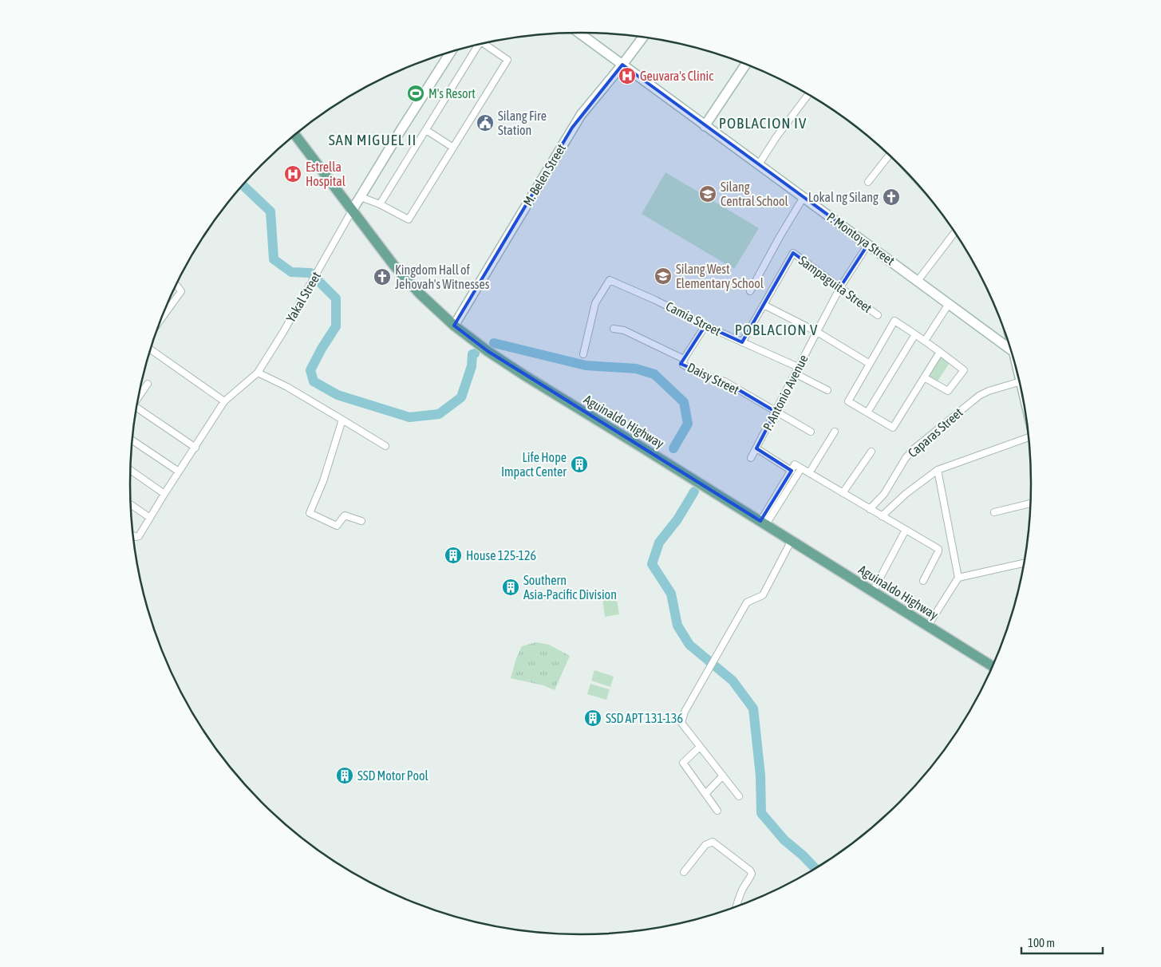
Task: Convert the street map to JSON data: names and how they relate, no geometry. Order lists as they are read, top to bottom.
{
  "streets": {
    "main road": ["Aguinaldo Highway"],
    "street": [
      "M. Belen Street",
      "P. Montoya Street",
      "Sampaguita Street",
      "Yakal Street",
      "Camia Street",
      "Daisy Street",
      "P. Antonio Avenue",
      "Caparas Street"
    ]
  },
  "crossings": [
    ["M. Belen Street", "P. Montoya Street"],
    ["M. Belen Street", "Aguinaldo Highway"],
    ["P. Montoya Street", "P. Antonio Avenue"],
    ["Sampaguita Street", "P. Antonio Avenue"],
    ["Yakal Street", "Aguinaldo Highway"],
    ["Camia Street", "Daisy Street"],
    ["Camia Street", "P. Antonio Avenue"],
    ["Daisy Street", "P. Antonio Avenue"]
  ],
  "districts": ["POBLACION IV", "SAN MIGUEL II", "POBLACION V"],
  "places": {
    "hospital": ["Geuvara's Clinic", "Estrella Hospital"],
    "sports": ["M's Resort"],
    "public building": ["Silang Fire Station"],
    "school or university": ["Silang Central School", "Silang West Elementary School"],
    "church": ["Lokal ng Silang", "Kingdom Hall of Jehovah's Witnesses"],
    "building": [
      "Life Hope Impact Center",
      "House 125-126",
      "Southern Asia-Pacific Division",
      "SSD APT 131-136",
      "SSD Motor Pool"
    ]
  },
  "scale_bar": "100 m"
}
